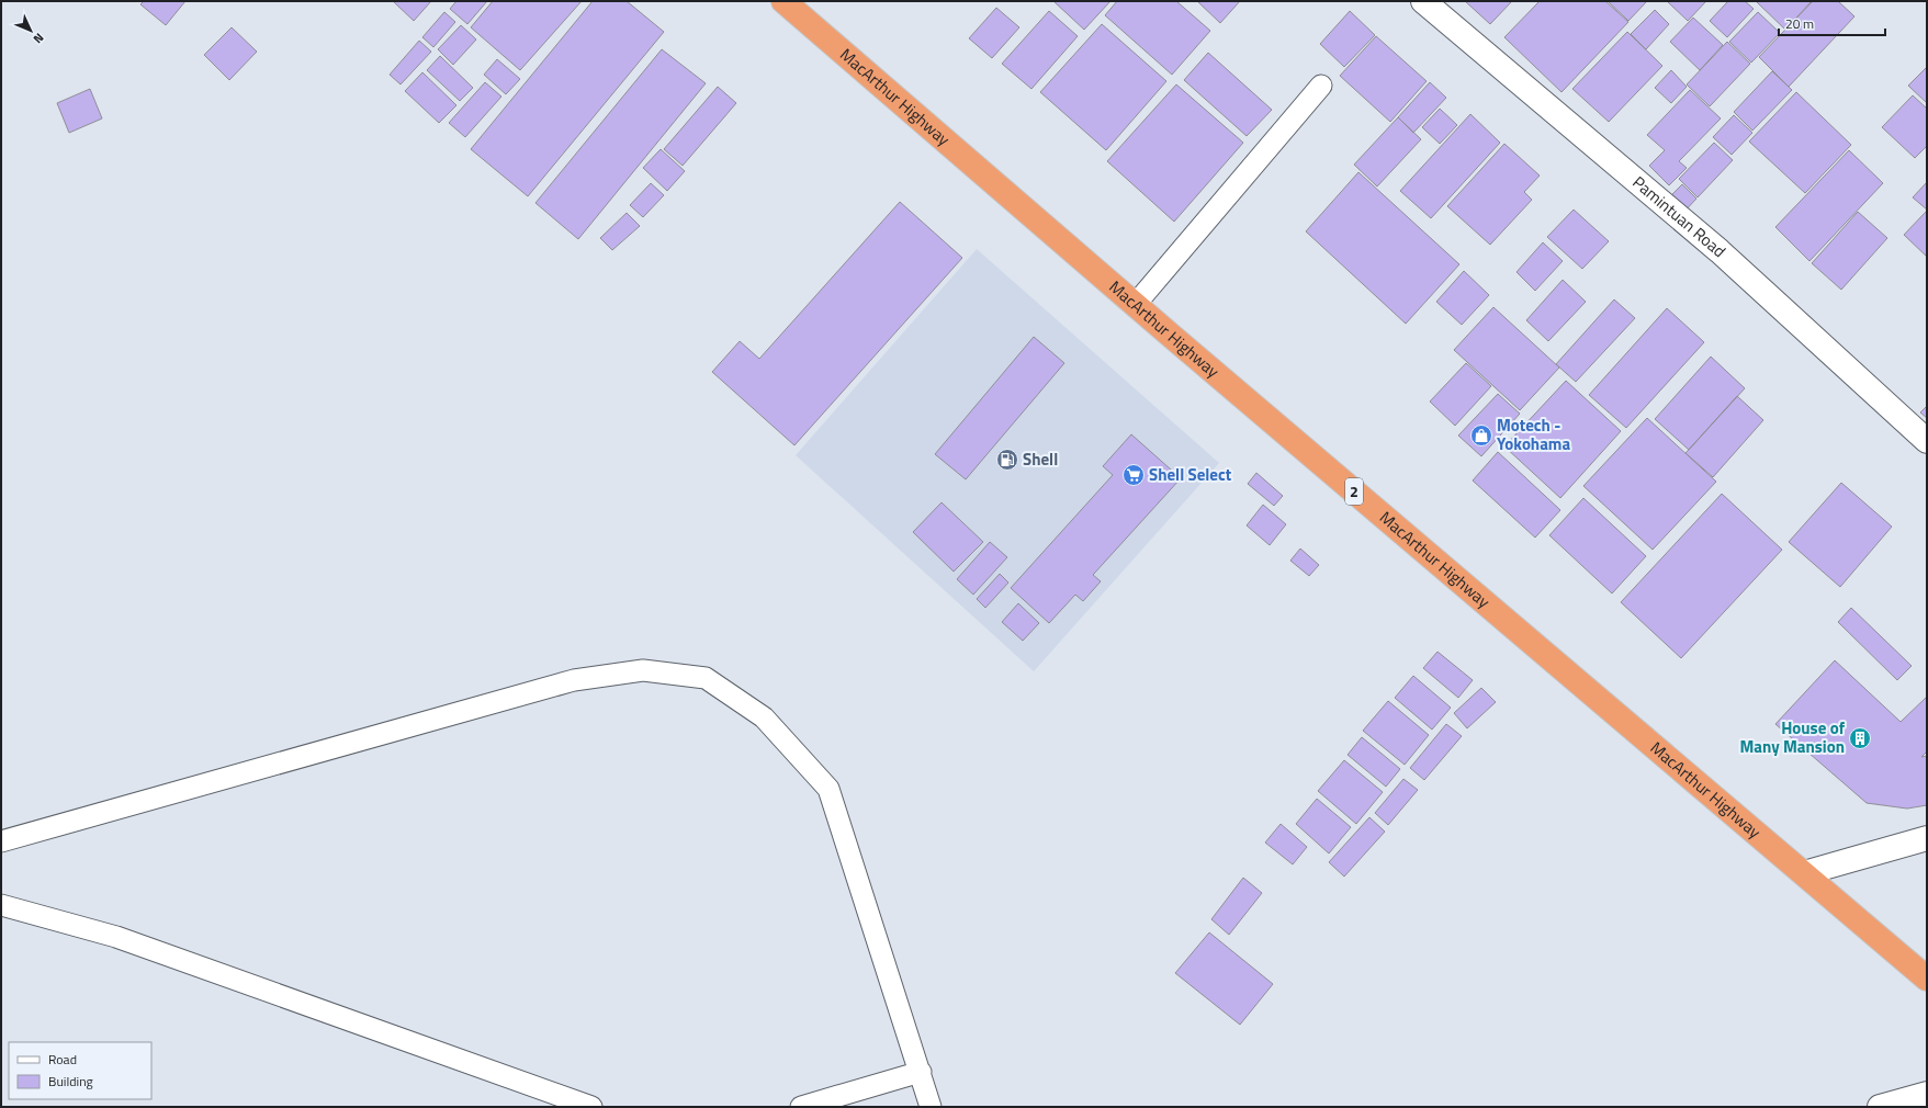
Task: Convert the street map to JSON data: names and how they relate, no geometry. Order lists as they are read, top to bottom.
{
  "streets": {
    "highway": ["MacArthur Highway", "2"],
    "street": ["Pamintuan Road"]
  },
  "places": {
    "shop": ["Motech - Yokohama"],
    "fuel station": ["Shell"],
    "supermarket": ["Shell Select"],
    "building": ["House of Many Mansion"]
  },
  "legend": ["Road", "Building"],
  "scale_bar": "20 m",
  "north": "bottom right"
}
